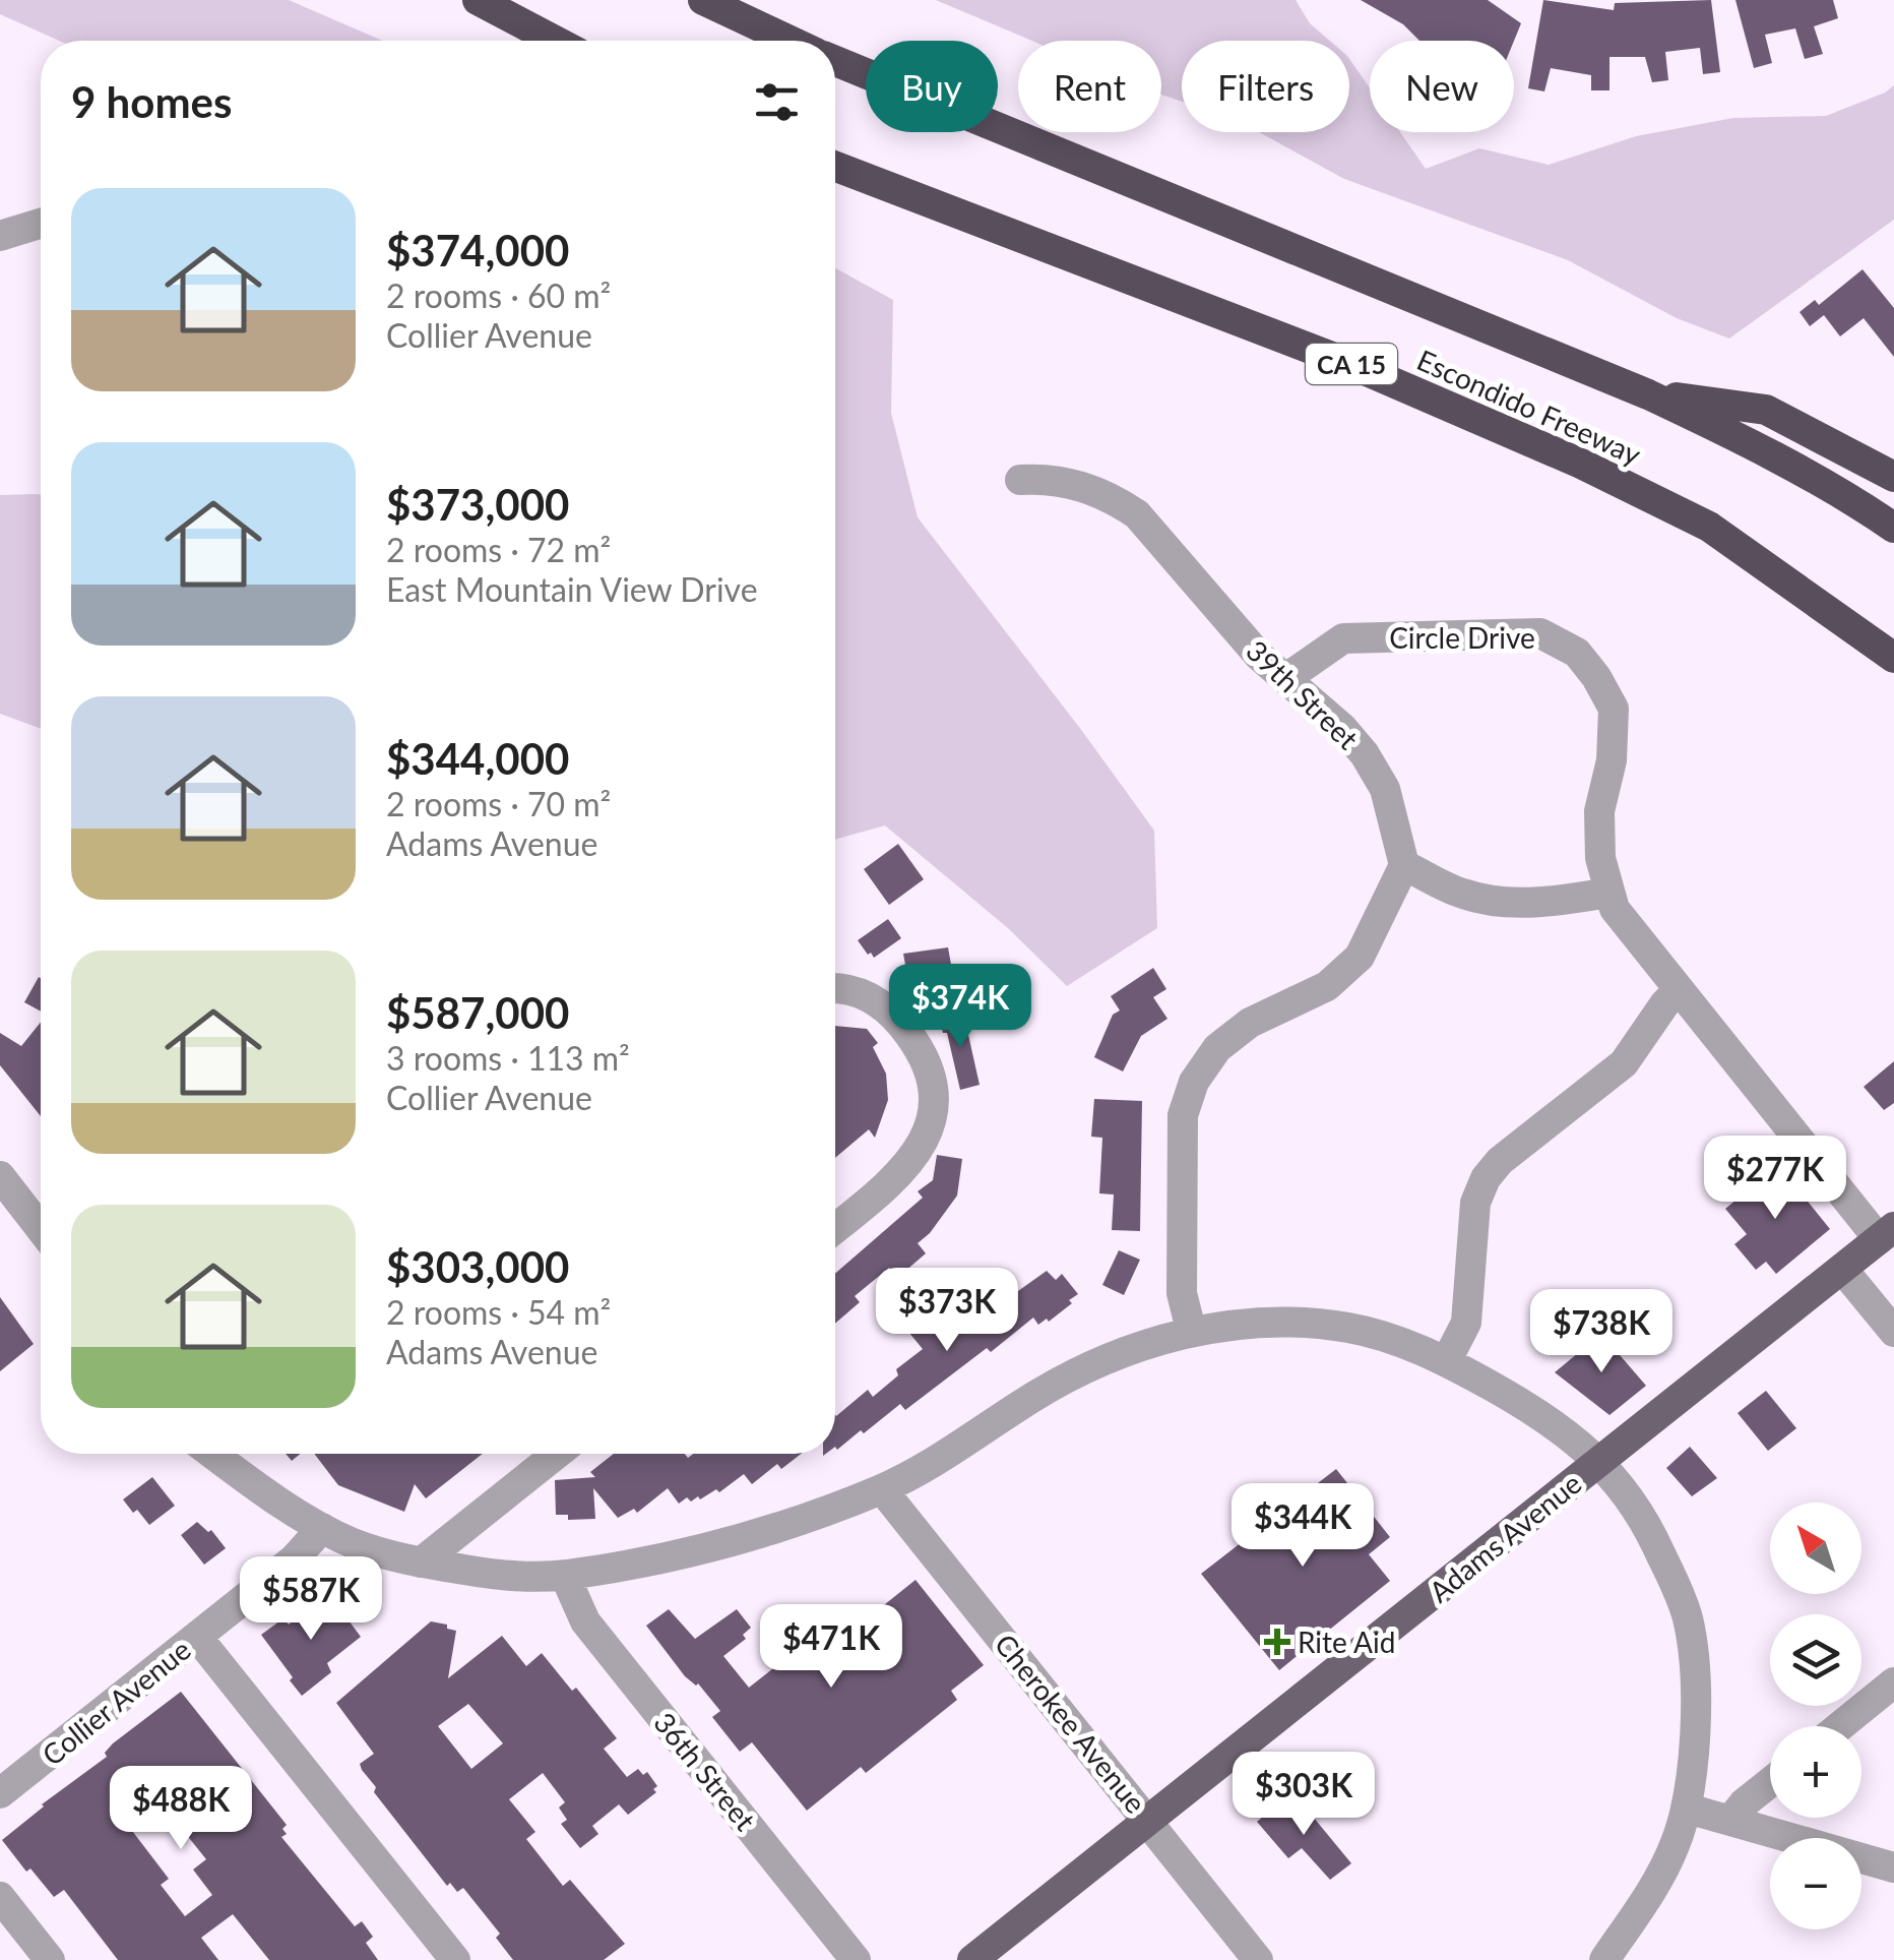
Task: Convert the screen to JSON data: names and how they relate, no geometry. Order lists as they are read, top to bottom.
{
  "streets": {
    "highway": ["CA 15", "Escondido Freeway"],
    "main road": ["Adams Avenue"],
    "street": [
      "Circle Drive",
      "39th Street",
      "Collier Avenue",
      "Cherokee Avenue",
      "36th Street"
    ]
  },
  "crossings": [
    ["Circle Drive", "39th Street"],
    ["Adams Avenue", "Cherokee Avenue"]
  ],
  "places": {
    "health": ["Rite Aid"]
  },
  "north": "top left",
  "page": {
    "chip": [
      "Buy",
      "Rent",
      "Filters",
      "New"
    ],
    "heading": "9 homes",
    "list": [
      {
        "name": "$374,000",
        "note": "2 rooms · 60 m² · Collier Avenue"
      },
      {
        "name": "$373,000",
        "note": "2 rooms · 72 m² · East Mountain View Drive"
      },
      {
        "name": "$344,000",
        "note": "2 rooms · 70 m² · Adams Avenue"
      },
      {
        "name": "$587,000",
        "note": "3 rooms · 113 m² · Collier Avenue"
      },
      {
        "name": "$303,000",
        "note": "2 rooms · 54 m² · Adams Avenue"
      }
    ],
    "price": [
      "$374K",
      "$277K",
      "$373K",
      "$738K",
      "$344K",
      "$587K",
      "$471K",
      "$303K",
      "$488K"
    ],
    "map_buttons": ["+", "−"]
  }
}
